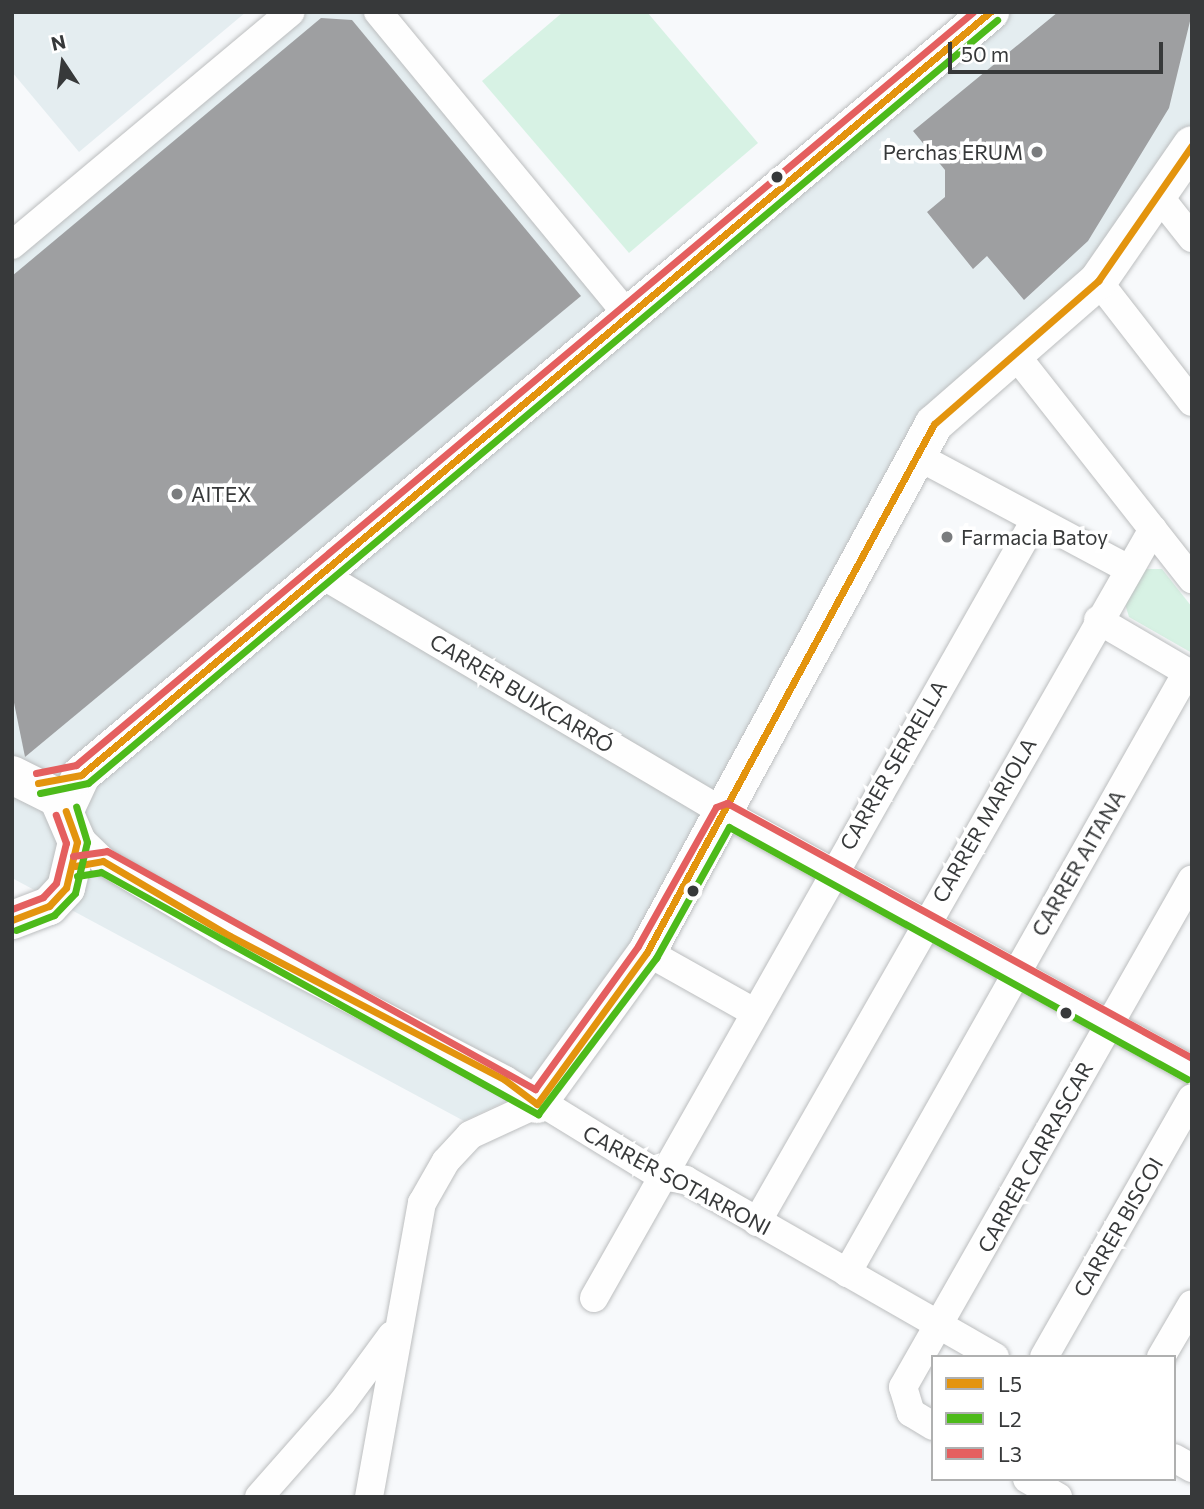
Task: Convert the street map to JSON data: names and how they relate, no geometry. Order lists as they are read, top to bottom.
{
  "streets": {
    "street": [
      "CARRER BUIXCARRÓ",
      "CARRER SERRELLA",
      "CARRER MARIOLA",
      "CARRER AITANA",
      "CARRER CARRASCAR",
      "CARRER SOTARRONI",
      "CARRER BISCOI"
    ]
  },
  "crossings": [
    ["CARRER BUIXCARRÓ", "CARRER SERRELLA"],
    ["CARRER BUIXCARRÓ", "CARRER MARIOLA"],
    ["CARRER BUIXCARRÓ", "CARRER AITANA"],
    ["CARRER BUIXCARRÓ", "CARRER CARRASCAR"],
    ["CARRER SERRELLA", "CARRER SOTARRONI"],
    ["CARRER MARIOLA", "CARRER SOTARRONI"],
    ["CARRER AITANA", "CARRER SOTARRONI"],
    ["CARRER CARRASCAR", "CARRER SOTARRONI"]
  ],
  "places": ["Perchas ERUM", "AITEX", "Farmacia Batoy"],
  "lines": ["transit line L5", "transit line L3", "transit line L2"],
  "legend": ["L5", "L2", "L3"],
  "scale_bar": "50 m",
  "north": "top"
}
